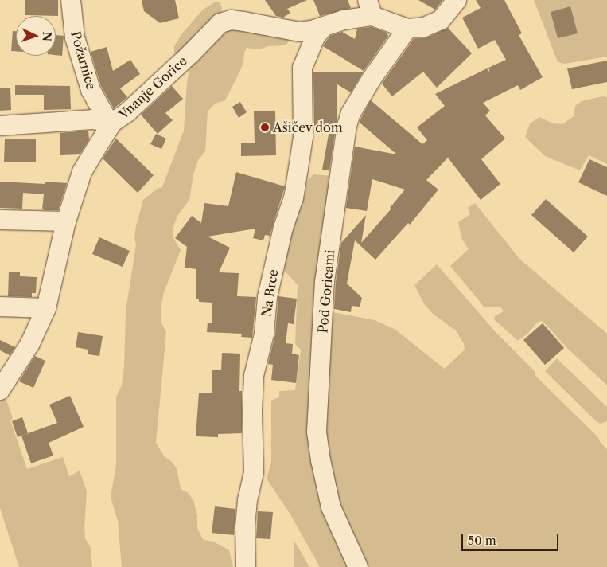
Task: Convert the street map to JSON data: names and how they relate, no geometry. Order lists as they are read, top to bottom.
{
  "streets": {
    "street": [
      "Požarnice",
      "Vnanje Gorice",
      "Pod Goricami",
      "Na Brce"
    ]
  },
  "crossings": [
    ["Požarnice", "Vnanje Gorice"],
    ["Vnanje Gorice", "Pod Goricami"],
    ["Vnanje Gorice", "Na Brce"]
  ],
  "places": ["Ašičev dom"],
  "scale_bar": "50 m",
  "north": "right"
}
